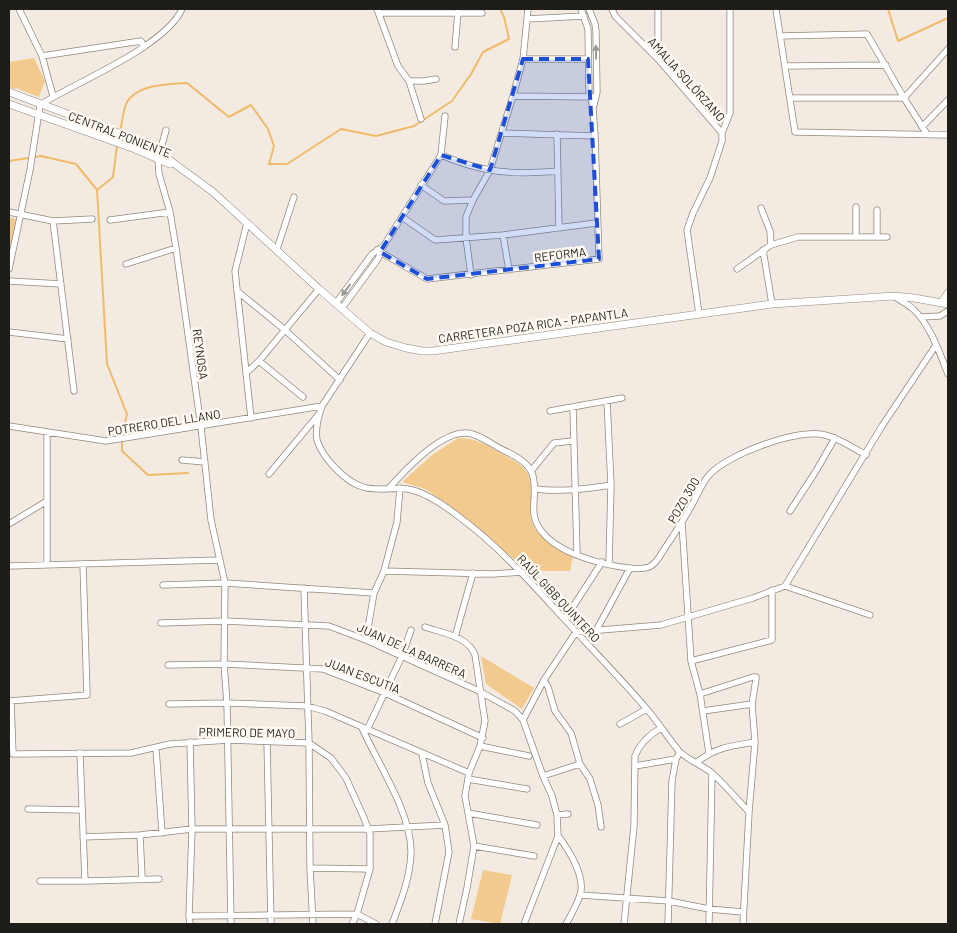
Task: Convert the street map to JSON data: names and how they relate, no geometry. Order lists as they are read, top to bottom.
{
  "streets": {
    "main road": ["CENTRAL PONIENTE", "CARRETERA POZA RICA - PAPANTLA"],
    "street": [
      "AMALIA SOLÓRZANO",
      "REFORMA",
      "REYNOSA",
      "POTRERO DEL LLANO",
      "POZO 300",
      "RAÚL GIBB QUINTERO",
      "JUAN DE LA BARRERA",
      "JUAN ESCUTIA",
      "PRIMERO DE MAYO"
    ]
  },
  "crossings": [
    ["AMALIA SOLÓRZANO", "CARRETERA POZA RICA - PAPANTLA"],
    ["CENTRAL PONIENTE", "CARRETERA POZA RICA - PAPANTLA"],
    ["CENTRAL PONIENTE", "REYNOSA"],
    ["REYNOSA", "POTRERO DEL LLANO"],
    ["REYNOSA", "JUAN DE LA BARRERA"],
    ["REYNOSA", "JUAN ESCUTIA"],
    ["REYNOSA", "PRIMERO DE MAYO"]
  ]
}
